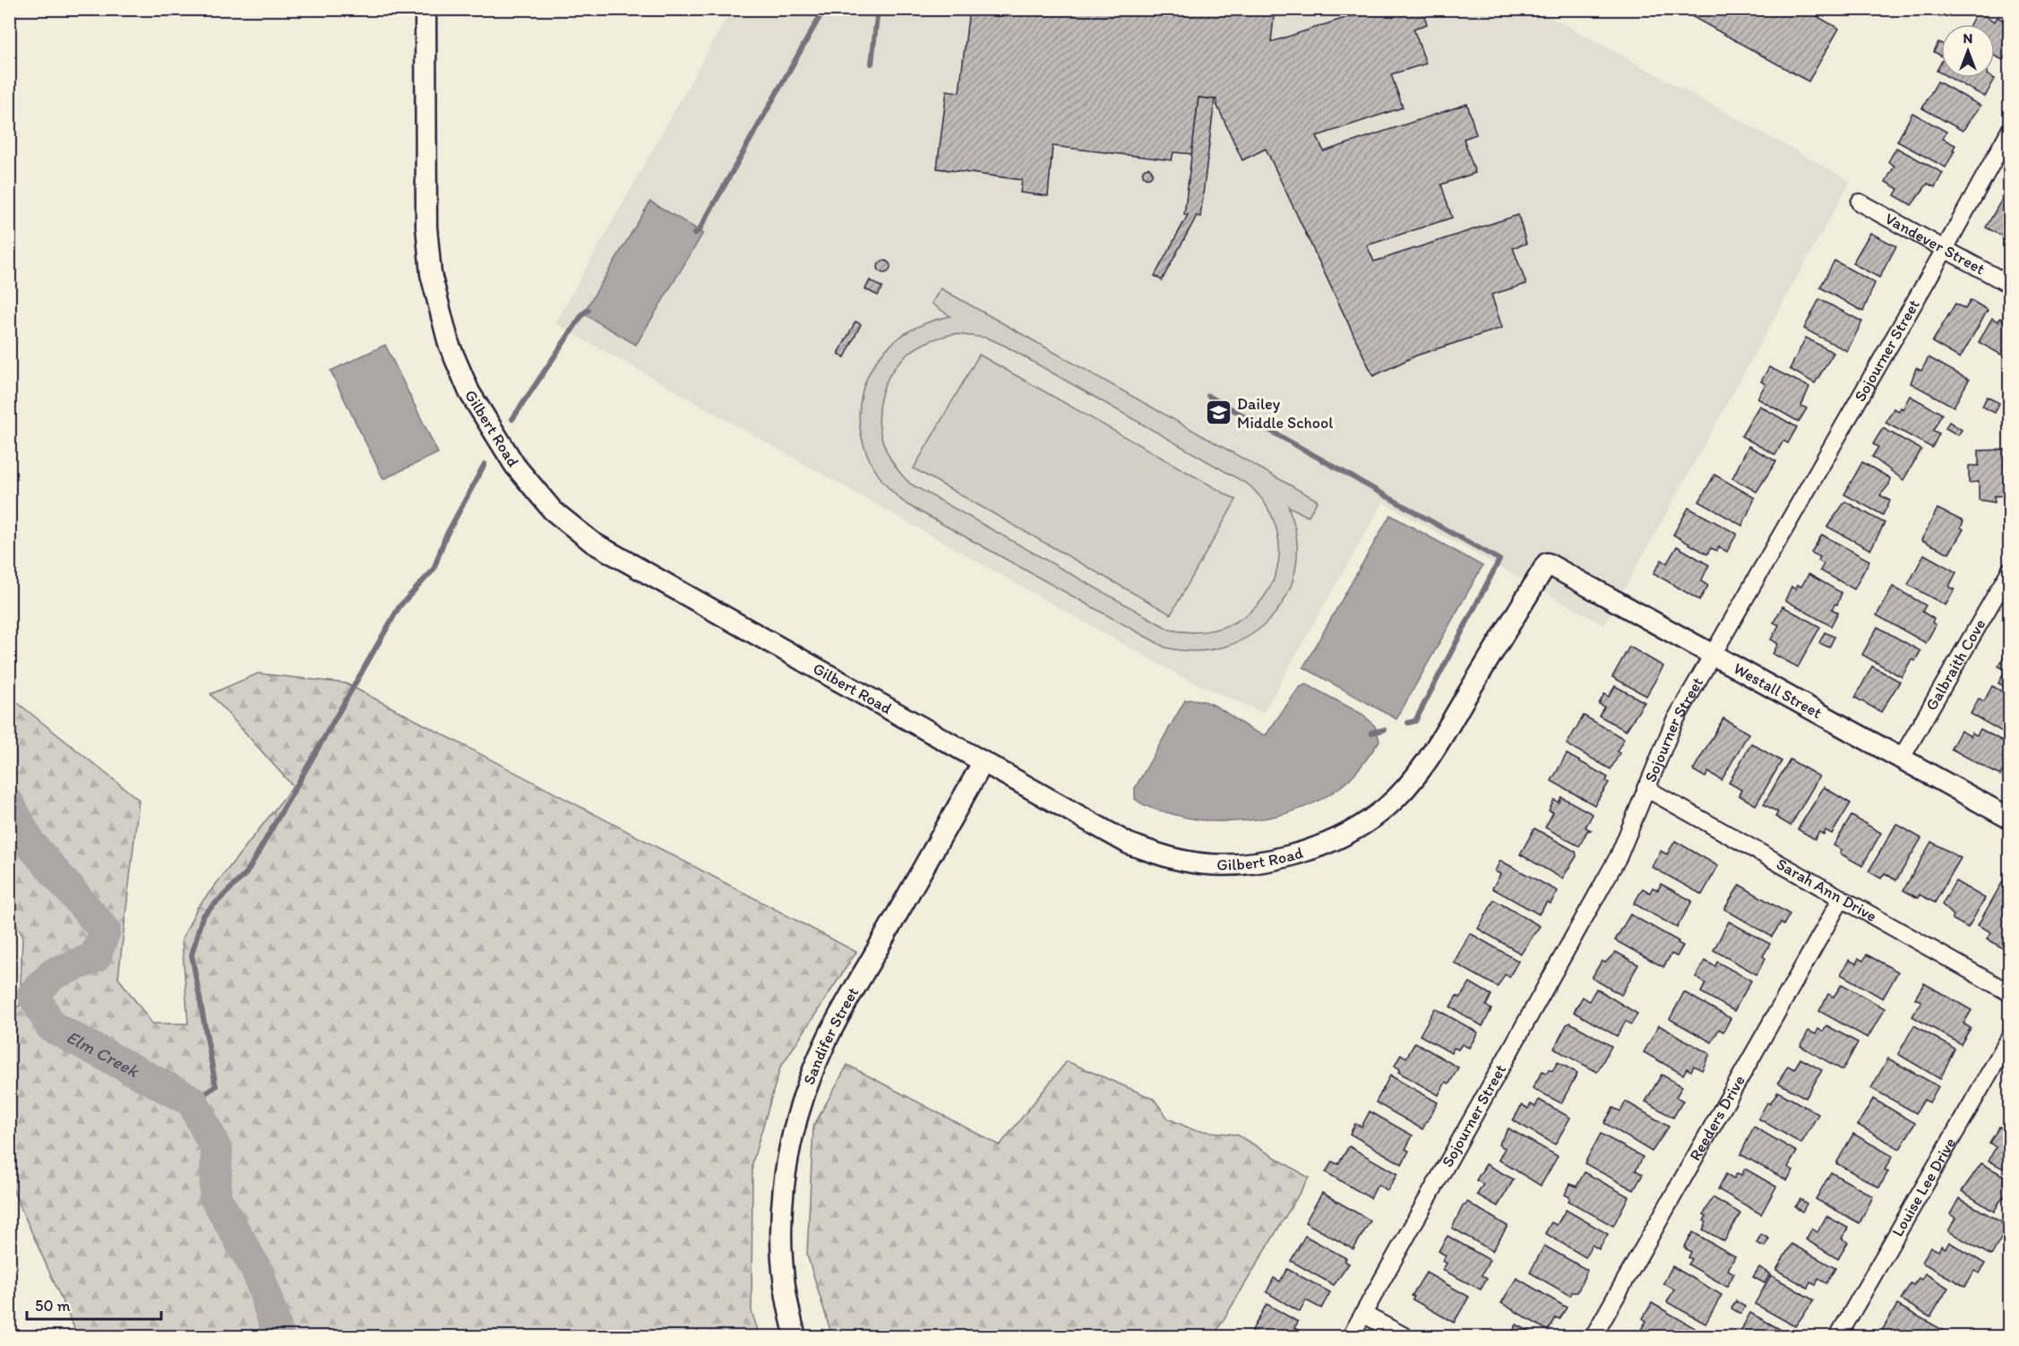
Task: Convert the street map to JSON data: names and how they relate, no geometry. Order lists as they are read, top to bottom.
{
  "streets": {
    "street": [
      "Vandever Street",
      "Sojourner Street",
      "Gilbert Road",
      "Galbraith Cove",
      "Westall Street",
      "Sarah Ann Drive",
      "Sandifer Street",
      "Reeders Drive",
      "Louise Lee Drive"
    ]
  },
  "crossings": [
    ["Vandever Street", "Sojourner Street"],
    ["Sojourner Street", "Westall Street"],
    ["Sojourner Street", "Sarah Ann Drive"],
    ["Gilbert Road", "Westall Street"],
    ["Gilbert Road", "Sandifer Street"],
    ["Galbraith Cove", "Westall Street"],
    ["Sarah Ann Drive", "Reeders Drive"]
  ],
  "water": ["Elm Creek"],
  "places": {
    "school or university": ["Dailey Middle School"]
  },
  "scale_bar": "50 m",
  "north": "top"
}
